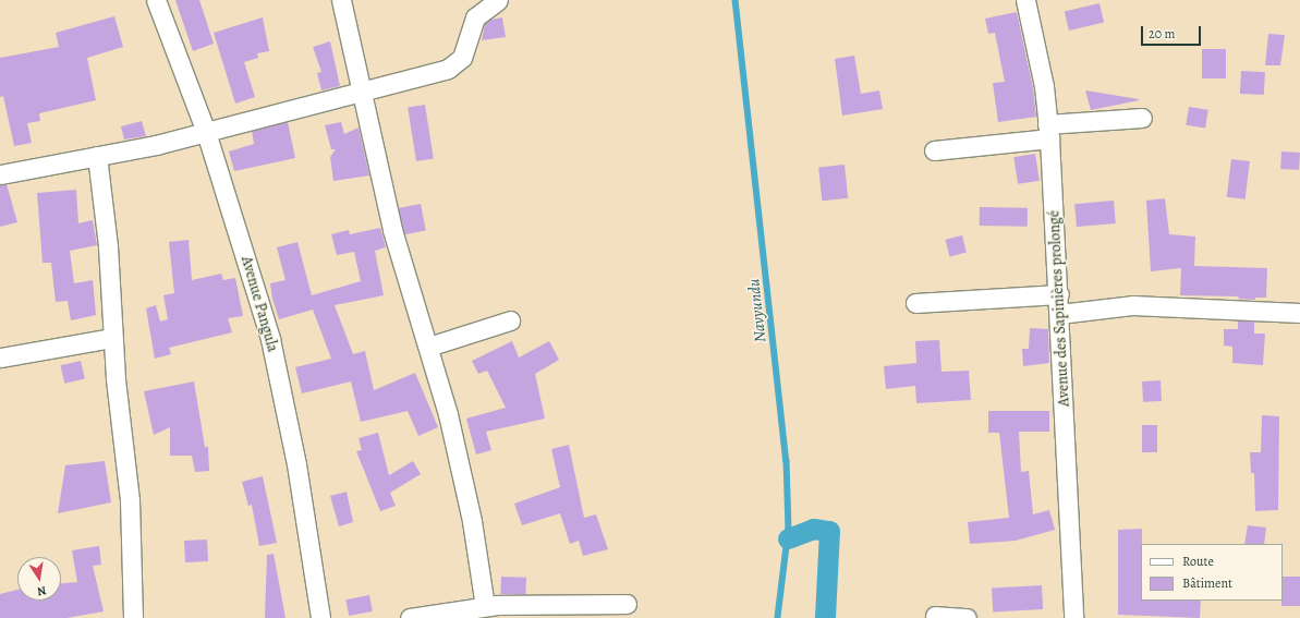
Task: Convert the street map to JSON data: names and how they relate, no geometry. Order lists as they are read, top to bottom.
{
  "streets": {
    "street": ["Avenue Pangula", "Avenue des Sapinières prolongé"]
  },
  "water": ["Navyundu"],
  "legend": ["Route", "Bâtiment"],
  "scale_bar": "20 m",
  "north": "bottom"
}
